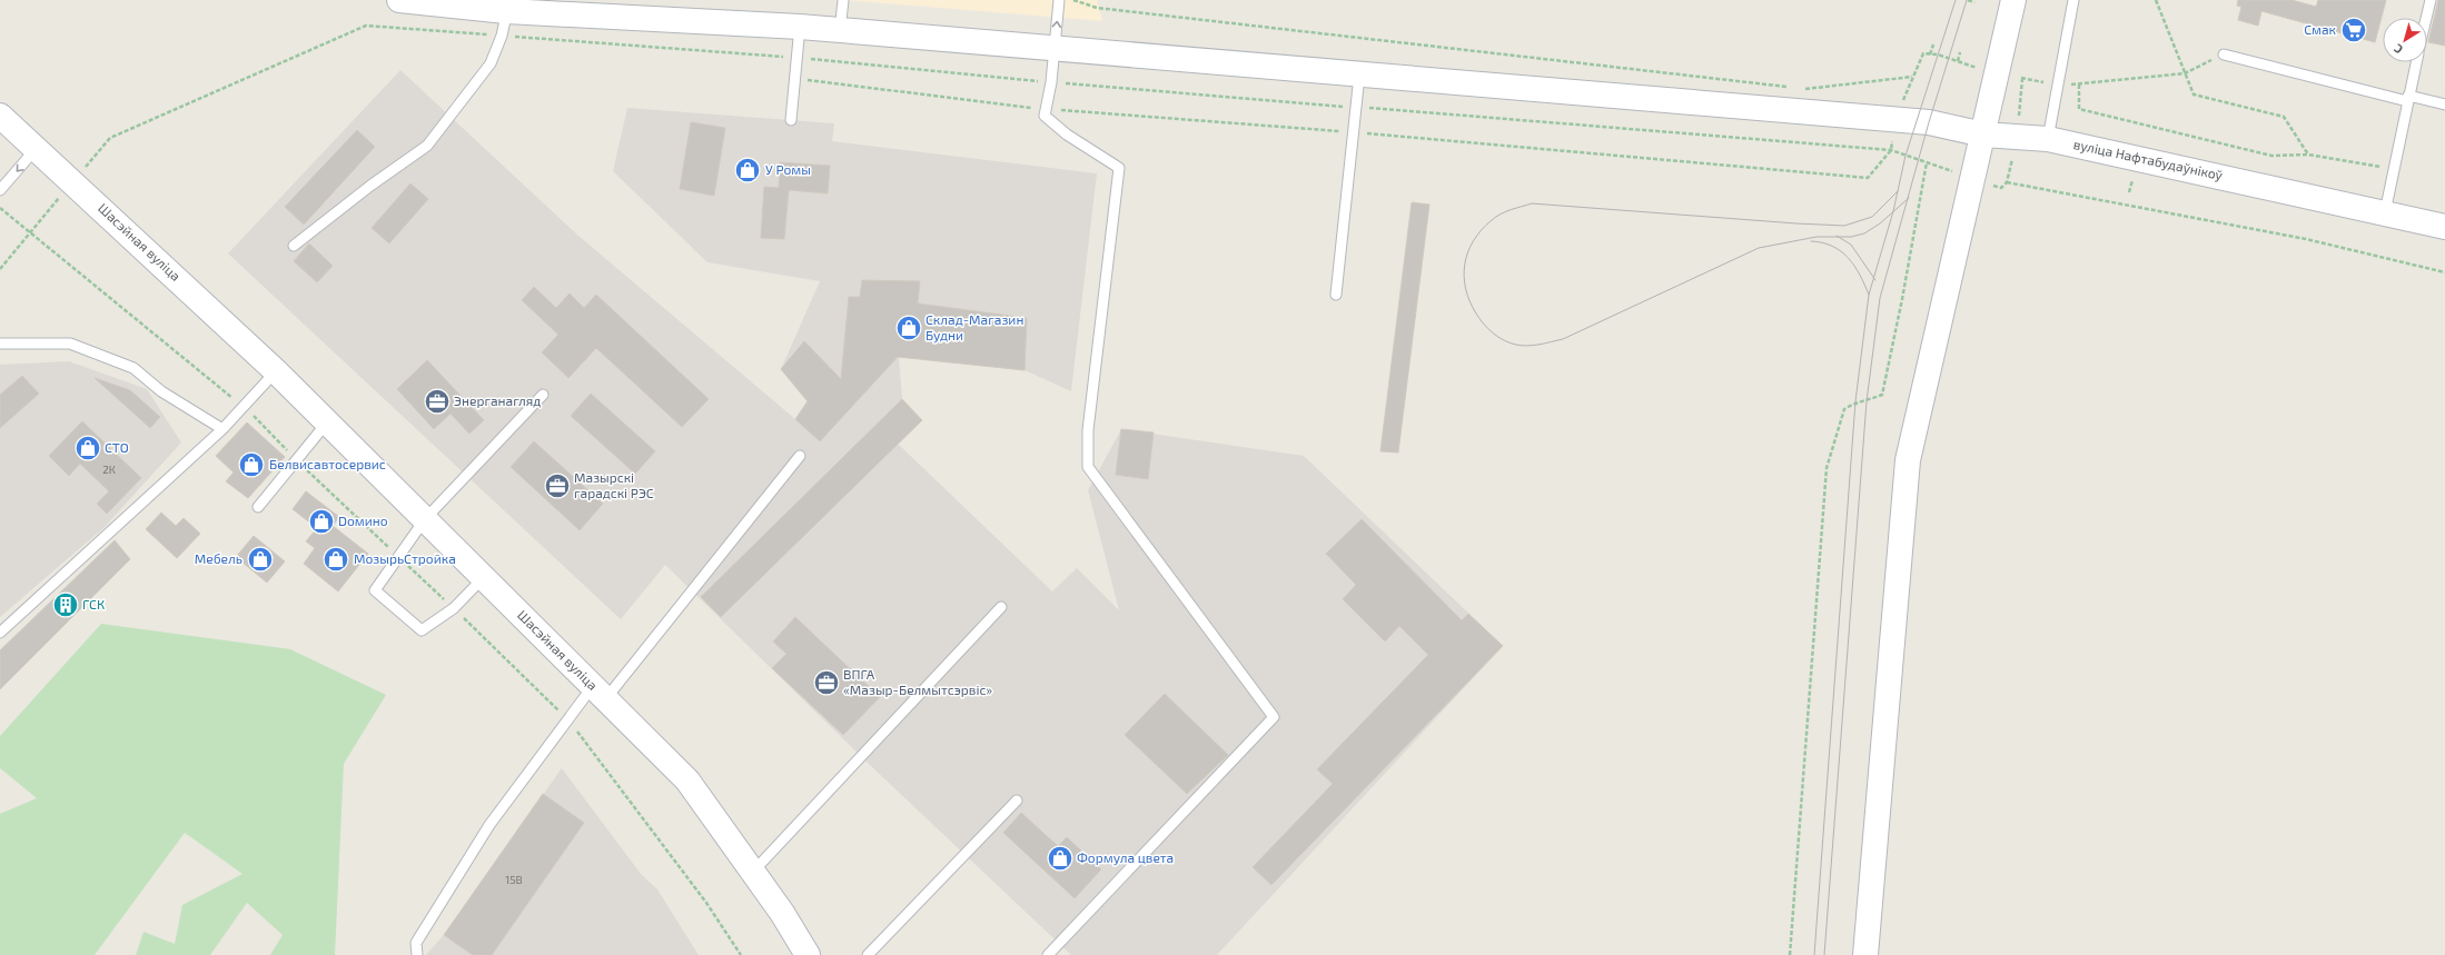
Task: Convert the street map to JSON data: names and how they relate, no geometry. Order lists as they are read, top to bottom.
{
  "streets": {
    "main road": ["вуліца Нафтабудаўнікоў", "Шасэйная вуліца"]
  },
  "places": {
    "supermarket": ["Смак"],
    "shop": [
      "У Ромы",
      "Склад-Магазин Будни",
      "СТО",
      "Белвисавтосервис",
      "Dомино",
      "Мебель",
      "МозырьСтройка",
      "Формула цвета"
    ],
    "office": ["Энерганагляд", "Мазырскі гарадскі РЭС", "ВПГА «Мазыр-Белмытсэрвіс»"],
    "building": ["ГСК"]
  },
  "house_numbers": ["2К", "15В"],
  "north": "bottom left"
}
